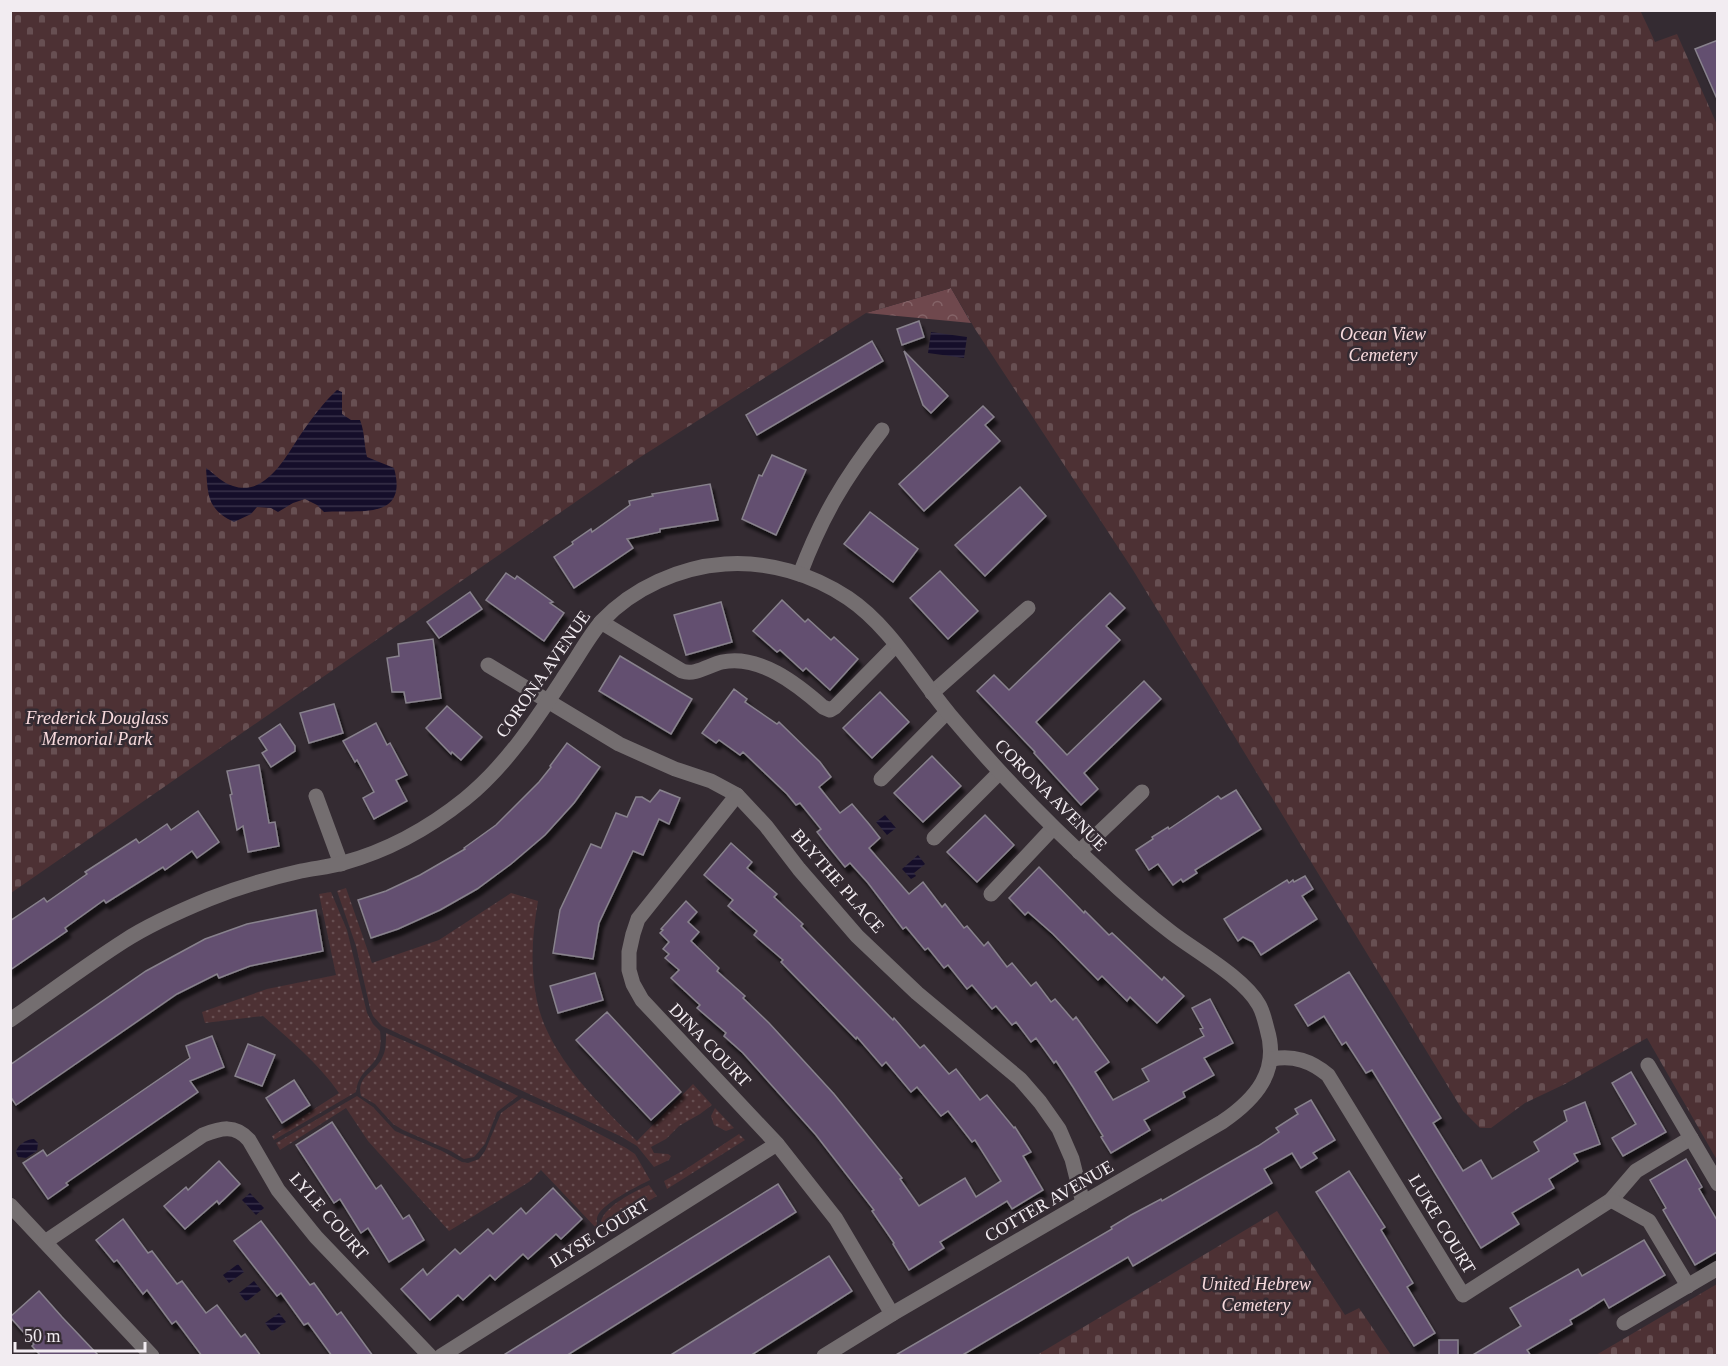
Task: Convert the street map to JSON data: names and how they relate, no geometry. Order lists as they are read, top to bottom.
{
  "streets": {
    "street": [
      "CORONA AVENUE",
      "BLYTHE PLACE",
      "DINA COURT",
      "COTTER AVENUE",
      "LYLE COURT",
      "LUKE COURT",
      "ILYSE COURT"
    ]
  },
  "crossings": [
    ["CORONA AVENUE", "BLYTHE PLACE"],
    ["CORONA AVENUE", "COTTER AVENUE"],
    ["CORONA AVENUE", "LUKE COURT"],
    ["BLYTHE PLACE", "DINA COURT"],
    ["BLYTHE PLACE", "COTTER AVENUE"],
    ["DINA COURT", "COTTER AVENUE"],
    ["DINA COURT", "ILYSE COURT"],
    ["COTTER AVENUE", "LUKE COURT"]
  ],
  "parks": ["Ocean View Cemetery", "Frederick Douglass Memorial Park", "United Hebrew Cemetery"],
  "scale_bar": "50 m"
}
